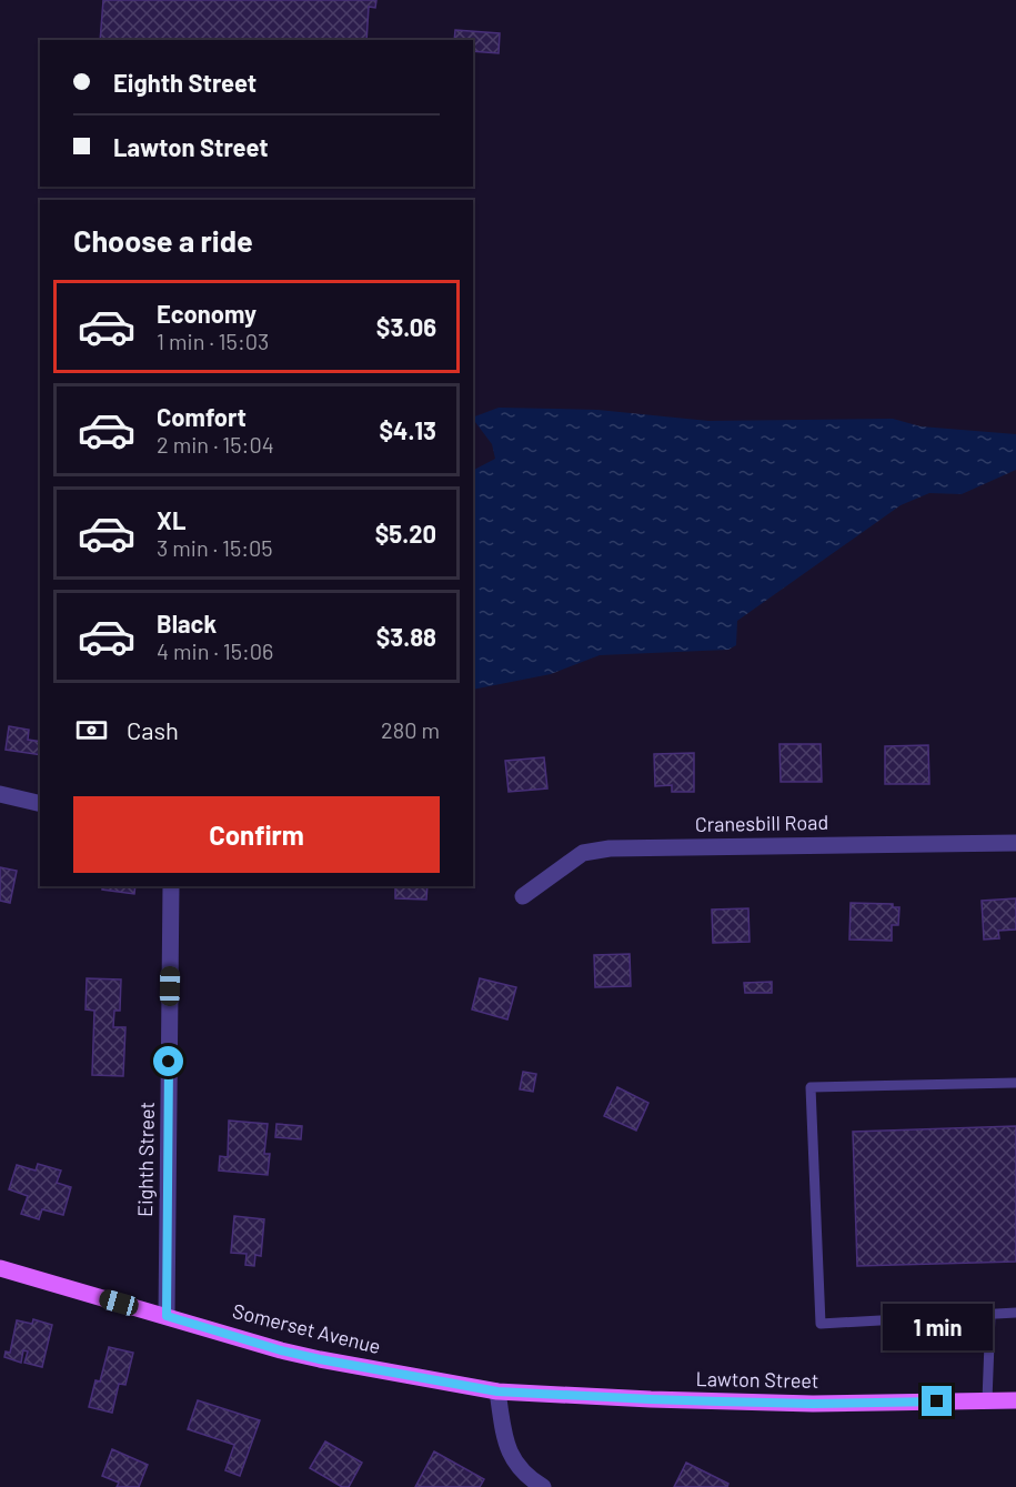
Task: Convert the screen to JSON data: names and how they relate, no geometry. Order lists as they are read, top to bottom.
{
  "streets": {
    "main road": ["Somerset Avenue", "Lawton Street"],
    "street": ["Cranesbill Road", "Eighth Street"]
  },
  "crossings": [
    ["Eighth Street", "Somerset Avenue"],
    ["Somerset Avenue", "Lawton Street"]
  ],
  "page": {
    "banner": ["Eighth Street", "Lawton Street"],
    "heading": "Choose a ride",
    "list": [
      {
        "name": "Economy",
        "note": "1 min · 15:03",
        "value": "$3.06"
      },
      {
        "name": "Comfort",
        "note": "2 min · 15:04",
        "value": "$4.13"
      },
      {
        "name": "XL",
        "note": "3 min · 15:05",
        "value": "$5.20"
      },
      {
        "name": "Black",
        "note": "4 min · 15:06",
        "value": "$3.88"
      }
    ],
    "pay": ["Cash", "280 m"],
    "buttons": "Confirm",
    "bubble": "1 min"
  }
}
